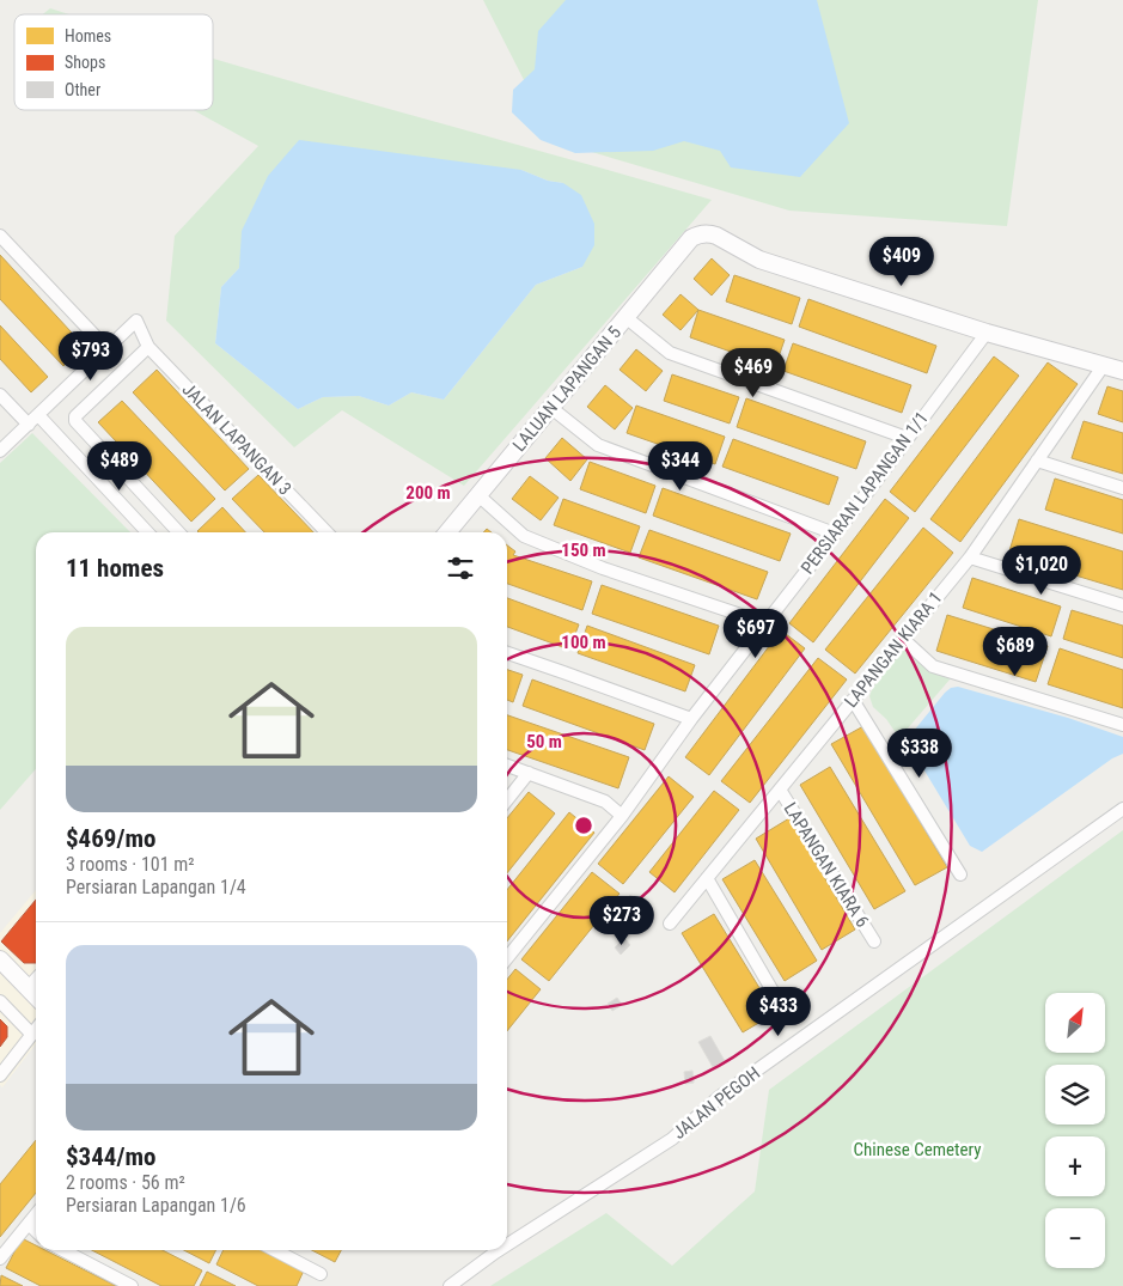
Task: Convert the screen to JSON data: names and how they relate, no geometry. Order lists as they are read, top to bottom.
{
  "streets": {
    "street": [
      "LALUAN LAPANGAN 5",
      "JALAN LAPANGAN 3",
      "PERSIARAN LAPANGAN 1/1",
      "LAPANGAN KIARA 1",
      "LAPANGAN KIARA 6",
      "JALAN PEGOH"
    ]
  },
  "crossings": [
    ["LALUAN LAPANGAN 5", "PERSIARAN LAPANGAN 1/1"],
    ["LAPANGAN KIARA 1", "LAPANGAN KIARA 6"]
  ],
  "parks": ["Chinese Cemetery"],
  "legend": ["Homes", "Shops", "Other"],
  "north": "top right",
  "page": {
    "price": [
      "$409",
      "$793",
      "$469",
      "$489",
      "$344",
      "$1,020",
      "$697",
      "$689",
      "$338",
      "$273",
      "$433"
    ],
    "heading": "11 homes",
    "list": [
      {
        "name": "$469/mo",
        "note": "3 rooms · 101 m² · Persiaran Lapangan 1/4"
      },
      {
        "name": "$344/mo",
        "note": "2 rooms · 56 m² · Persiaran Lapangan 1/6"
      }
    ],
    "map_buttons": ["+", "−"]
  },
  "rings": [
    "200 m",
    "150 m",
    "100 m",
    "50 m"
  ]
}
